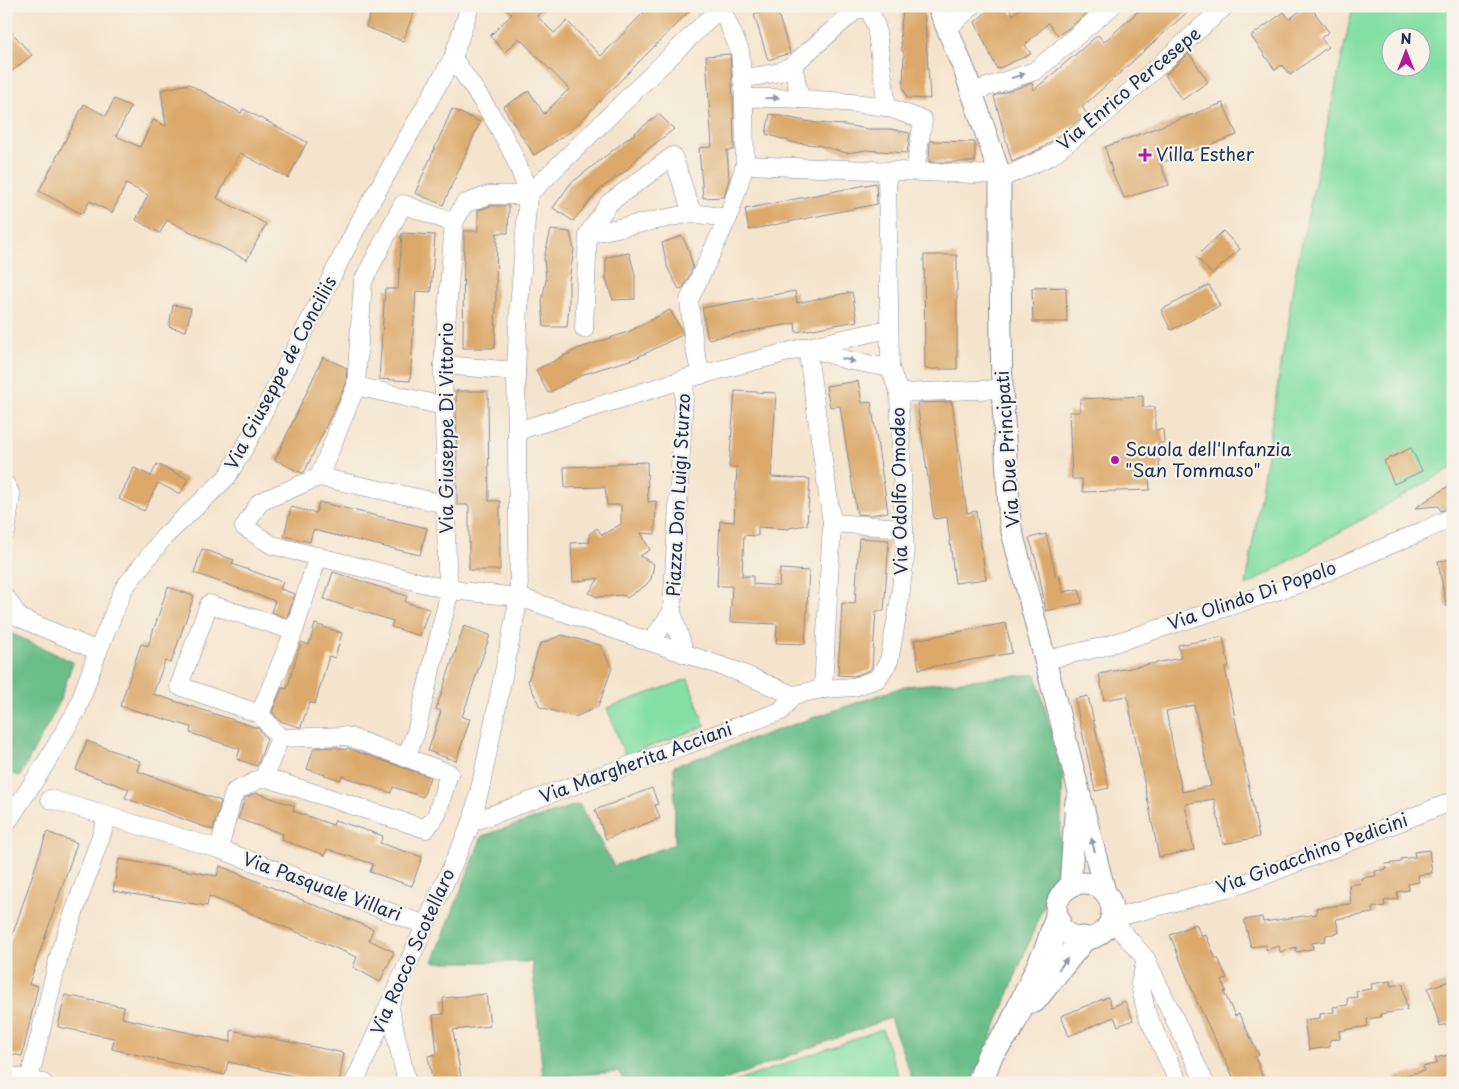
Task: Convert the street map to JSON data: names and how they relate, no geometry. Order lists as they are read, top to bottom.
{
  "streets": {
    "street": [
      "Via Enrico Percesepe",
      "Via Giuseppe de Conciliis",
      "Via Giuseppe Di Vittorio",
      "Via Due Principati",
      "Via Odolfo Omodeo",
      "Piazza Don Luigi Sturzo",
      "Via Olindo Di Popolo",
      "Via Margherita Acciani",
      "Via Gioacchino Pedicini",
      "Via Pasquale Villari",
      "Via Rocco Scotellaro"
    ]
  },
  "crossings": [
    ["Via Enrico Percesepe", "Via Due Principati"],
    ["Via Due Principati", "Via Odolfo Omodeo"],
    ["Via Due Principati", "Via Olindo Di Popolo"],
    ["Via Due Principati", "Via Gioacchino Pedicini"],
    ["Via Margherita Acciani", "Via Rocco Scotellaro"],
    ["Via Pasquale Villari", "Via Rocco Scotellaro"]
  ],
  "places": {
    "health": ["Villa Esther"],
    "other": ["Scuola dell'Infanzia \"San Tommaso\""]
  },
  "north": "top"
}
